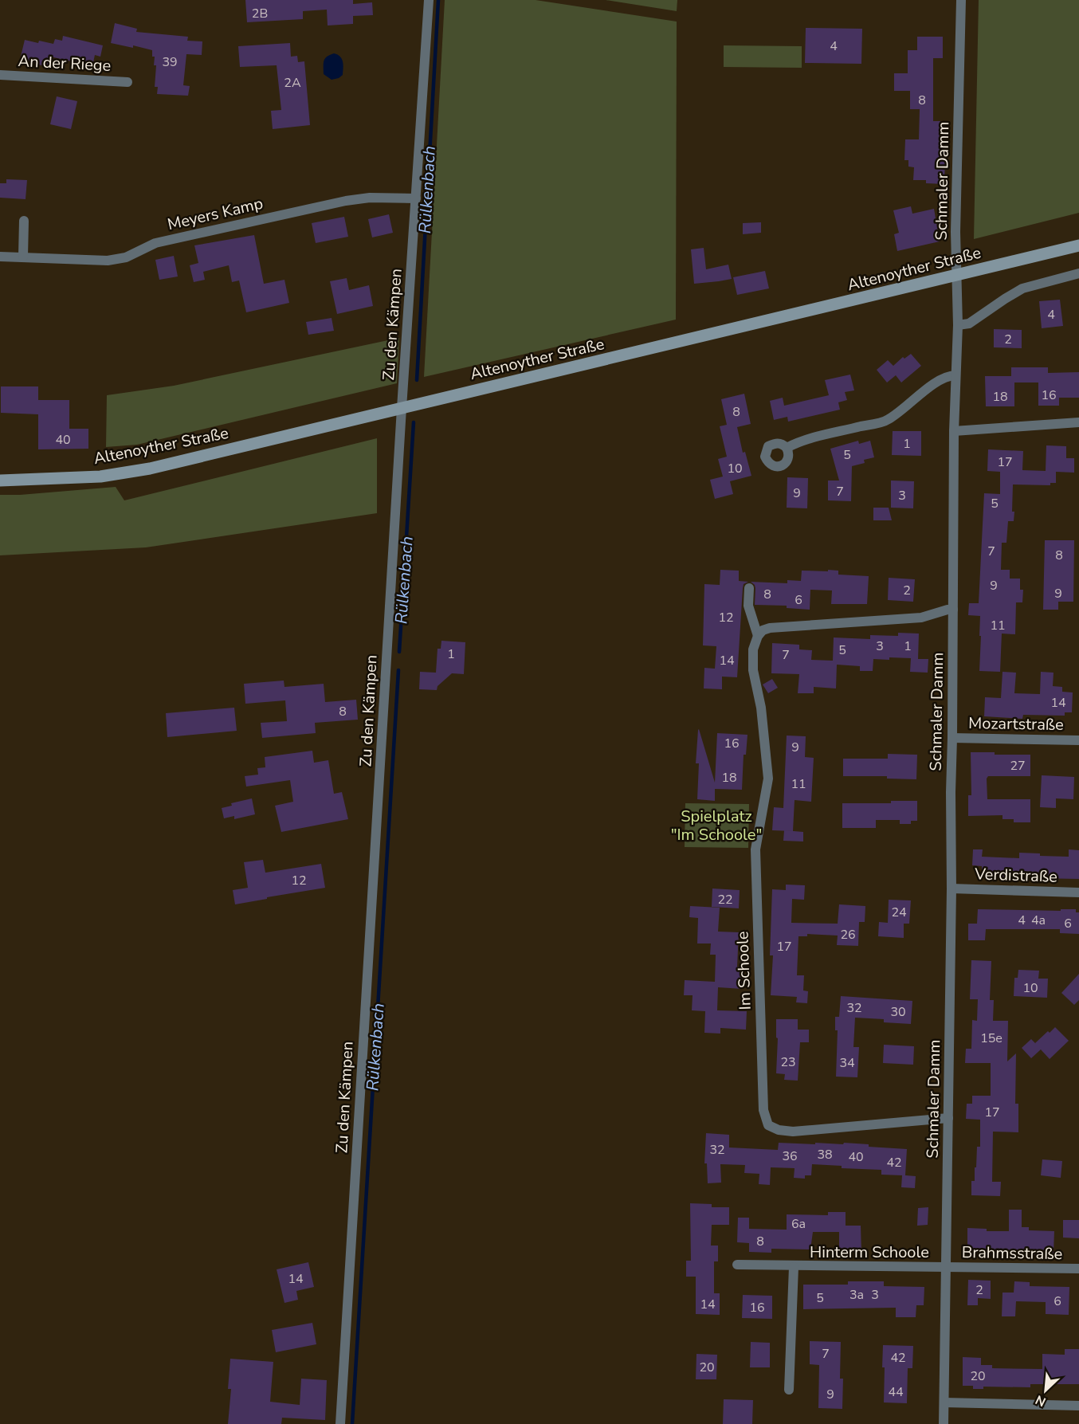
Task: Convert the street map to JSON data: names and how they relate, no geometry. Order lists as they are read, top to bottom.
{
  "streets": {
    "main road": ["Altenoyther Straße"],
    "street": [
      "An der Riege",
      "Schmaler Damm",
      "Meyers Kamp",
      "Zu den Kämpen",
      "Mozartstraße",
      "Verdistraße",
      "Im Schoole",
      "Hinterm Schoole",
      "Brahmsstraße"
    ]
  },
  "crossings": [
    ["Schmaler Damm", "Altenoyther Straße"],
    ["Schmaler Damm", "Mozartstraße"],
    ["Schmaler Damm", "Verdistraße"],
    ["Schmaler Damm", "Im Schoole"],
    ["Schmaler Damm", "Hinterm Schoole"],
    ["Schmaler Damm", "Brahmsstraße"],
    ["Meyers Kamp", "Zu den Kämpen"],
    ["Altenoyther Straße", "Zu den Kämpen"],
    ["Hinterm Schoole", "Brahmsstraße"]
  ],
  "water": ["Rülkenbach"],
  "parks": ["Spielplatz \"Im Schoole\""],
  "house_numbers": [
    "2B",
    "4",
    "39",
    "2A",
    "8",
    "4",
    "2",
    "16",
    "18",
    "8",
    "40",
    "1",
    "5",
    "17",
    "10",
    "7",
    "9",
    "3",
    "5",
    "7",
    "8",
    "9",
    "2",
    "9",
    "8",
    "6",
    "12",
    "11",
    "3",
    "1",
    "5",
    "1",
    "7",
    "14",
    "14",
    "8",
    "16",
    "9",
    "27",
    "18",
    "11",
    "12",
    "22",
    "24",
    "4",
    "4a",
    "6",
    "26",
    "17",
    "10",
    "32",
    "30",
    "15e",
    "23",
    "34",
    "17",
    "32",
    "38",
    "36",
    "40",
    "42",
    "6a",
    "8",
    "14",
    "2",
    "3a",
    "3",
    "5",
    "6",
    "14",
    "16",
    "7",
    "42",
    "20",
    "20",
    "44",
    "9"
  ],
  "north": "bottom left"
}
